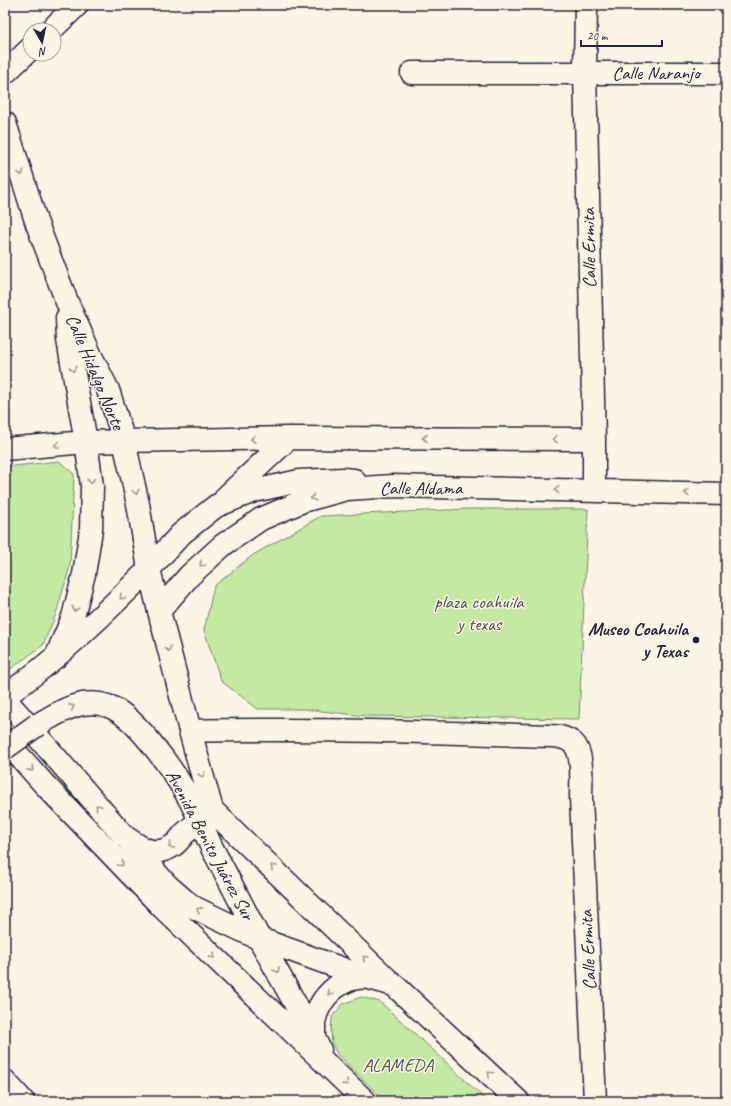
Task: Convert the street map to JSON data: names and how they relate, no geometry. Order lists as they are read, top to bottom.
{
  "streets": {
    "street": [
      "Calle Naranjo",
      "Calle Ermita",
      "Calle Hidalgo Norte",
      "Calle Aldama",
      "Avenida Benito Juárez Sur"
    ]
  },
  "crossings": [
    ["Calle Naranjo", "Calle Ermita"],
    ["Calle Ermita", "Calle Hidalgo Norte"],
    ["Calle Ermita", "Calle Aldama"],
    ["Calle Hidalgo Norte", "Calle Aldama"],
    ["Calle Hidalgo Norte", "Avenida Benito Juárez Sur"]
  ],
  "one_way": ["Calle Hidalgo Norte"],
  "parks": ["plaza coahuila y texas", "ALAMEDA"],
  "places": ["Museo Coahuila y Texas"],
  "scale_bar": "20 m",
  "north": "bottom"
}
